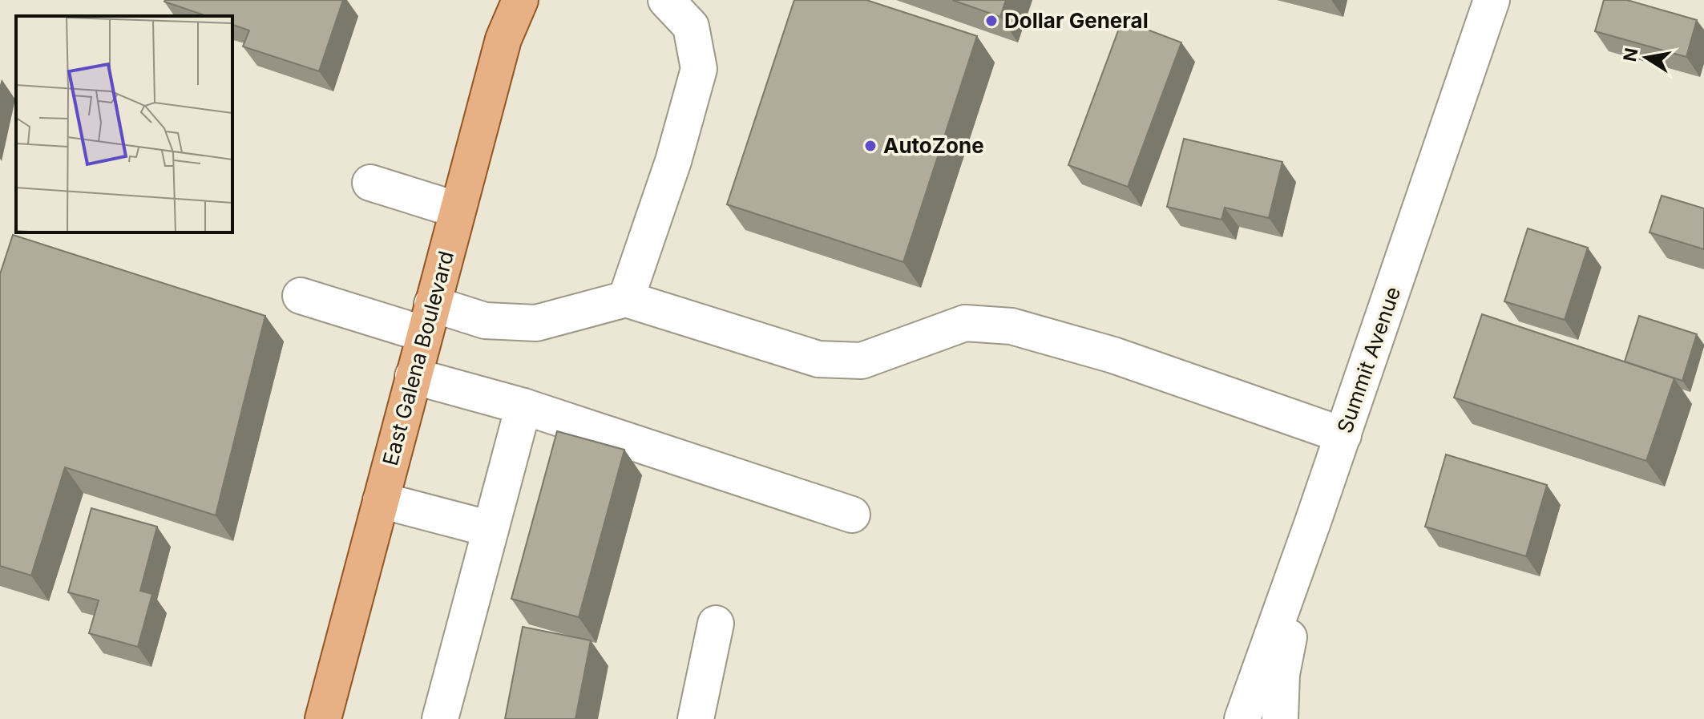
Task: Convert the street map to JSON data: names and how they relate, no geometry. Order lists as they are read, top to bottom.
{
  "streets": {
    "main road": ["East Galena Boulevard"],
    "street": ["Summit Avenue"]
  },
  "places": ["Dollar General", "AutoZone"],
  "north": "left"
}
